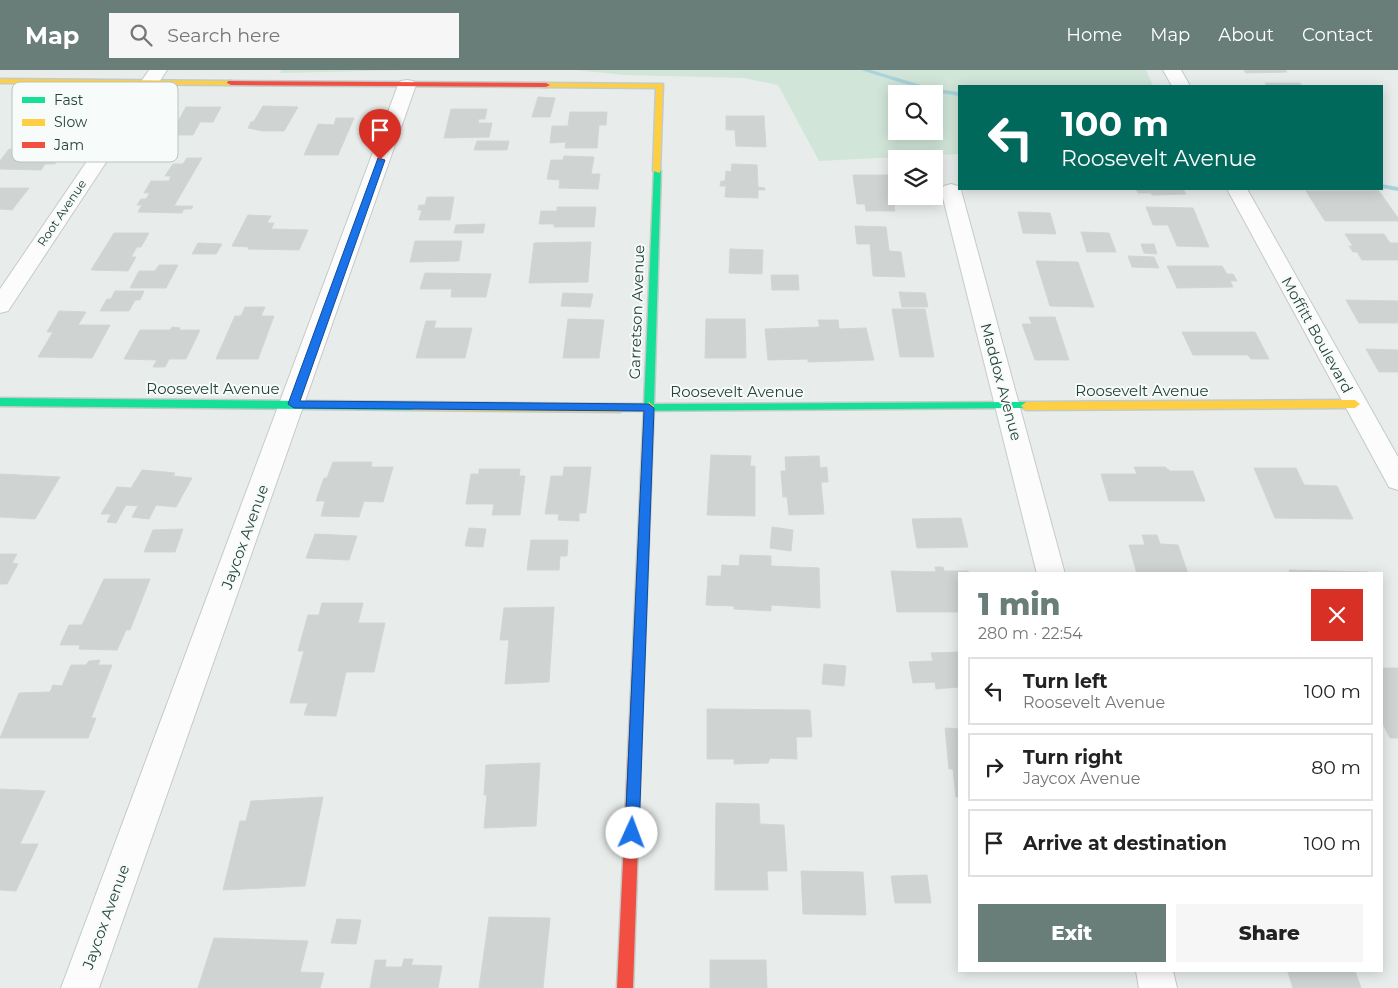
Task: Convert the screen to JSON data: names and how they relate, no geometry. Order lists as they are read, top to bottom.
{
  "streets": {
    "street": [
      "Root Avenue",
      "Garretson Avenue",
      "Moffitt Boulevard",
      "Maddox Avenue",
      "Roosevelt Avenue",
      "Jaycox Avenue"
    ]
  },
  "crossings": [
    ["Garretson Avenue", "Roosevelt Avenue"],
    ["Garretson Avenue", "Jaycox Avenue"],
    ["Moffitt Boulevard", "Roosevelt Avenue"],
    ["Maddox Avenue", "Roosevelt Avenue"],
    ["Roosevelt Avenue", "Jaycox Avenue"]
  ],
  "legend": ["Fast", "Slow", "Jam"],
  "page": {
    "header": "Map",
    "search": "Search here",
    "nav": [
      "Home",
      "Map",
      "About",
      "Contact"
    ],
    "turn": ["100 m", "Roosevelt Avenue"],
    "heading": ["1 min", "280 m · 22:54"],
    "list": [
      {
        "name": "Turn left",
        "note": "Roosevelt Avenue",
        "value": "100 m"
      },
      {
        "name": "Turn right",
        "note": "Jaycox Avenue",
        "value": "80 m"
      },
      {
        "name": "Arrive at destination",
        "value": "100 m"
      }
    ],
    "buttons": ["Exit", "Share"]
  }
}
